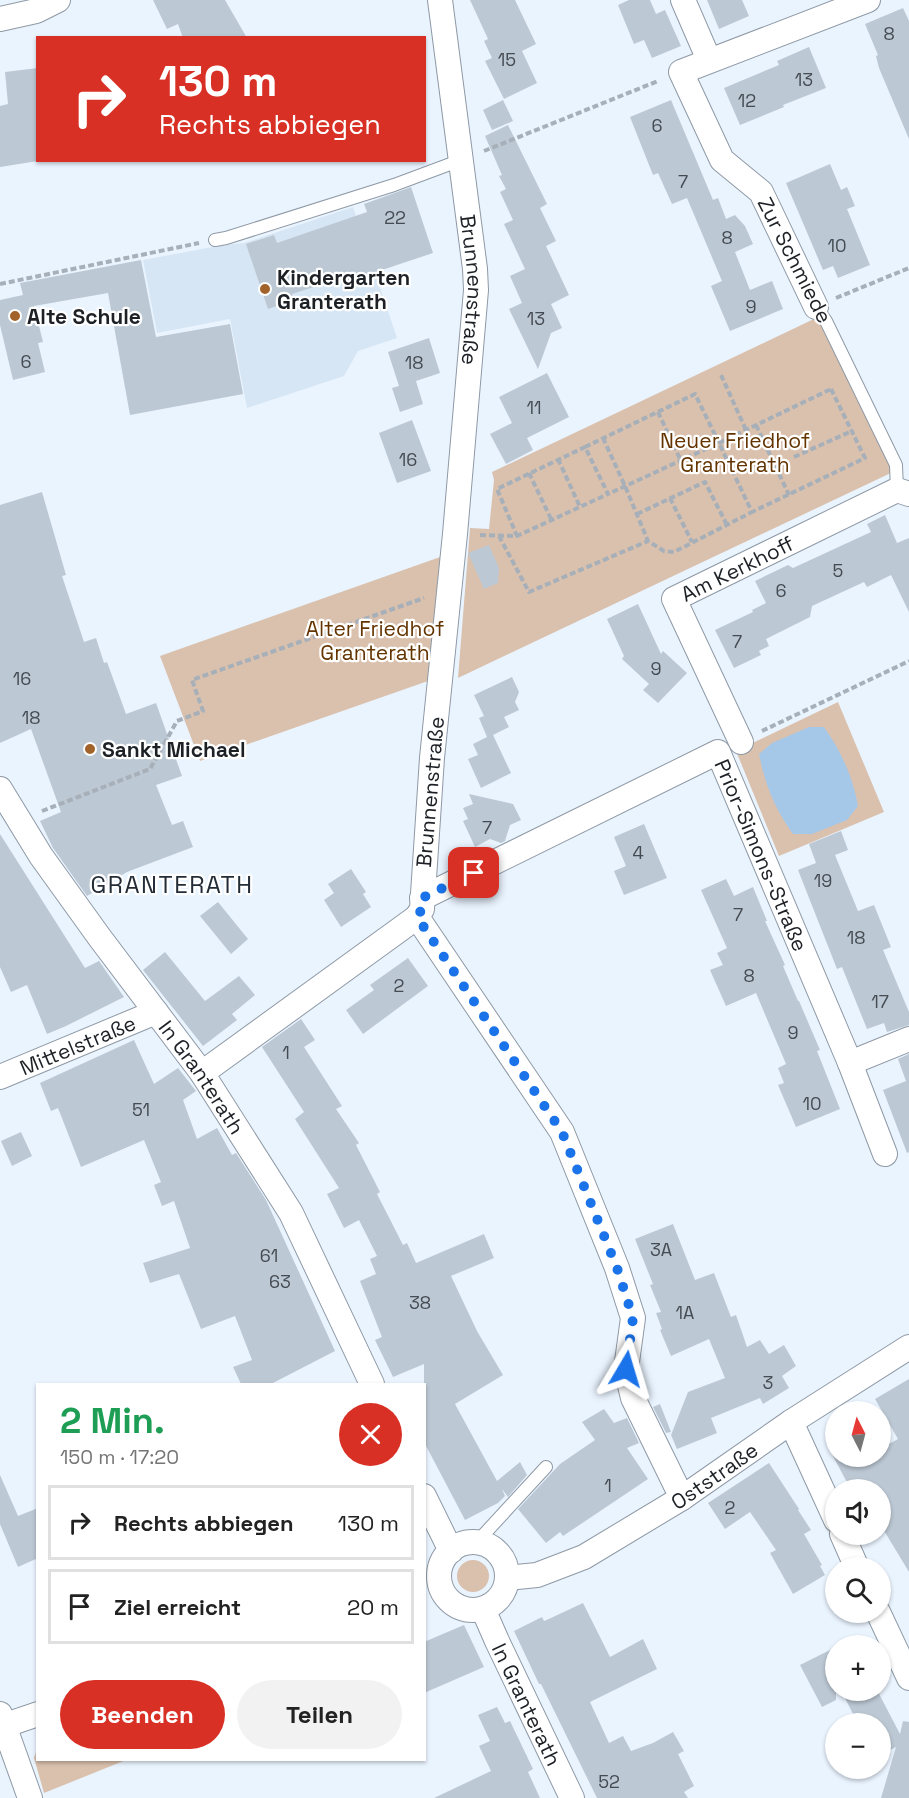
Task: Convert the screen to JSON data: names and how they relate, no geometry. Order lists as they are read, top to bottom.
{
  "streets": {
    "street": [
      "Zur Schmiede",
      "Brunnenstraße",
      "Am Kerkhoff",
      "Prior-Simons-Straße",
      "Mittelstraße",
      "In Granterath",
      "Oststraße"
    ]
  },
  "crossings": [
    ["Zur Schmiede", "Am Kerkhoff"],
    ["Brunnenstraße", "Prior-Simons-Straße"],
    ["Prior-Simons-Straße", "In Granterath"],
    ["Mittelstraße", "In Granterath"],
    ["In Granterath", "Oststraße"]
  ],
  "districts": ["GRANTERATH"],
  "parks": ["Neuer Friedhof Granterath", "Alter Friedhof Granterath"],
  "places": ["Kindergarten Granterath", "Alte Schule", "Sankt Michael"],
  "house_numbers": [
    "8",
    "15",
    "13",
    "12",
    "6",
    "7",
    "22",
    "8",
    "10",
    "9",
    "13",
    "6",
    "18",
    "11",
    "16",
    "5",
    "6",
    "7",
    "9",
    "16",
    "18",
    "7",
    "4",
    "19",
    "7",
    "18",
    "8",
    "2",
    "17",
    "9",
    "1",
    "10",
    "51",
    "3A",
    "61",
    "63",
    "38",
    "1A",
    "3",
    "1",
    "2",
    "52"
  ],
  "north": "top",
  "page": {
    "turn": ["130 m", "Rechts abbiegen"],
    "heading": ["2 Min.", "150 m · 17:20"],
    "map_buttons": ["+", "−"],
    "list": [
      {
        "name": "Rechts abbiegen",
        "value": "130 m"
      },
      {
        "name": "Ziel erreicht",
        "value": "20 m"
      }
    ],
    "buttons": ["Beenden", "Teilen"]
  }
}
